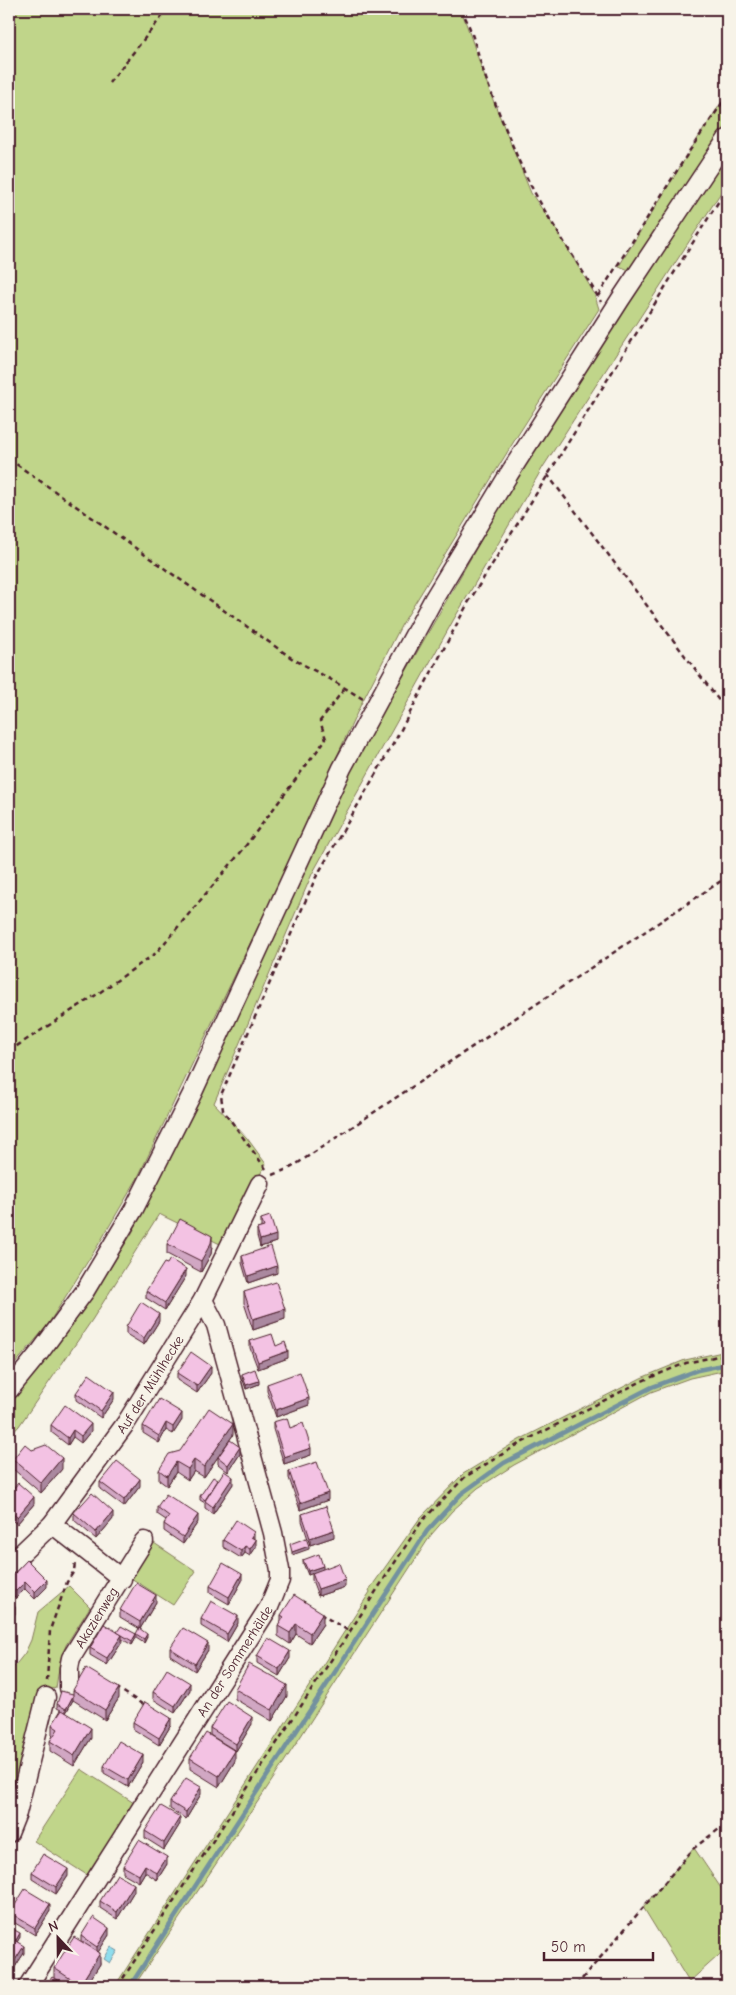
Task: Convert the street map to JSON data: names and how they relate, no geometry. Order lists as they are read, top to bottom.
{
  "streets": {
    "street": ["Auf der Mühlhecke", "Akazienweg", "An der Sommerhälde"]
  },
  "crossings": [
    ["Auf der Mühlhecke", "Akazienweg"],
    ["Auf der Mühlhecke", "An der Sommerhälde"]
  ],
  "scale_bar": "50 m",
  "north": "top"
}
